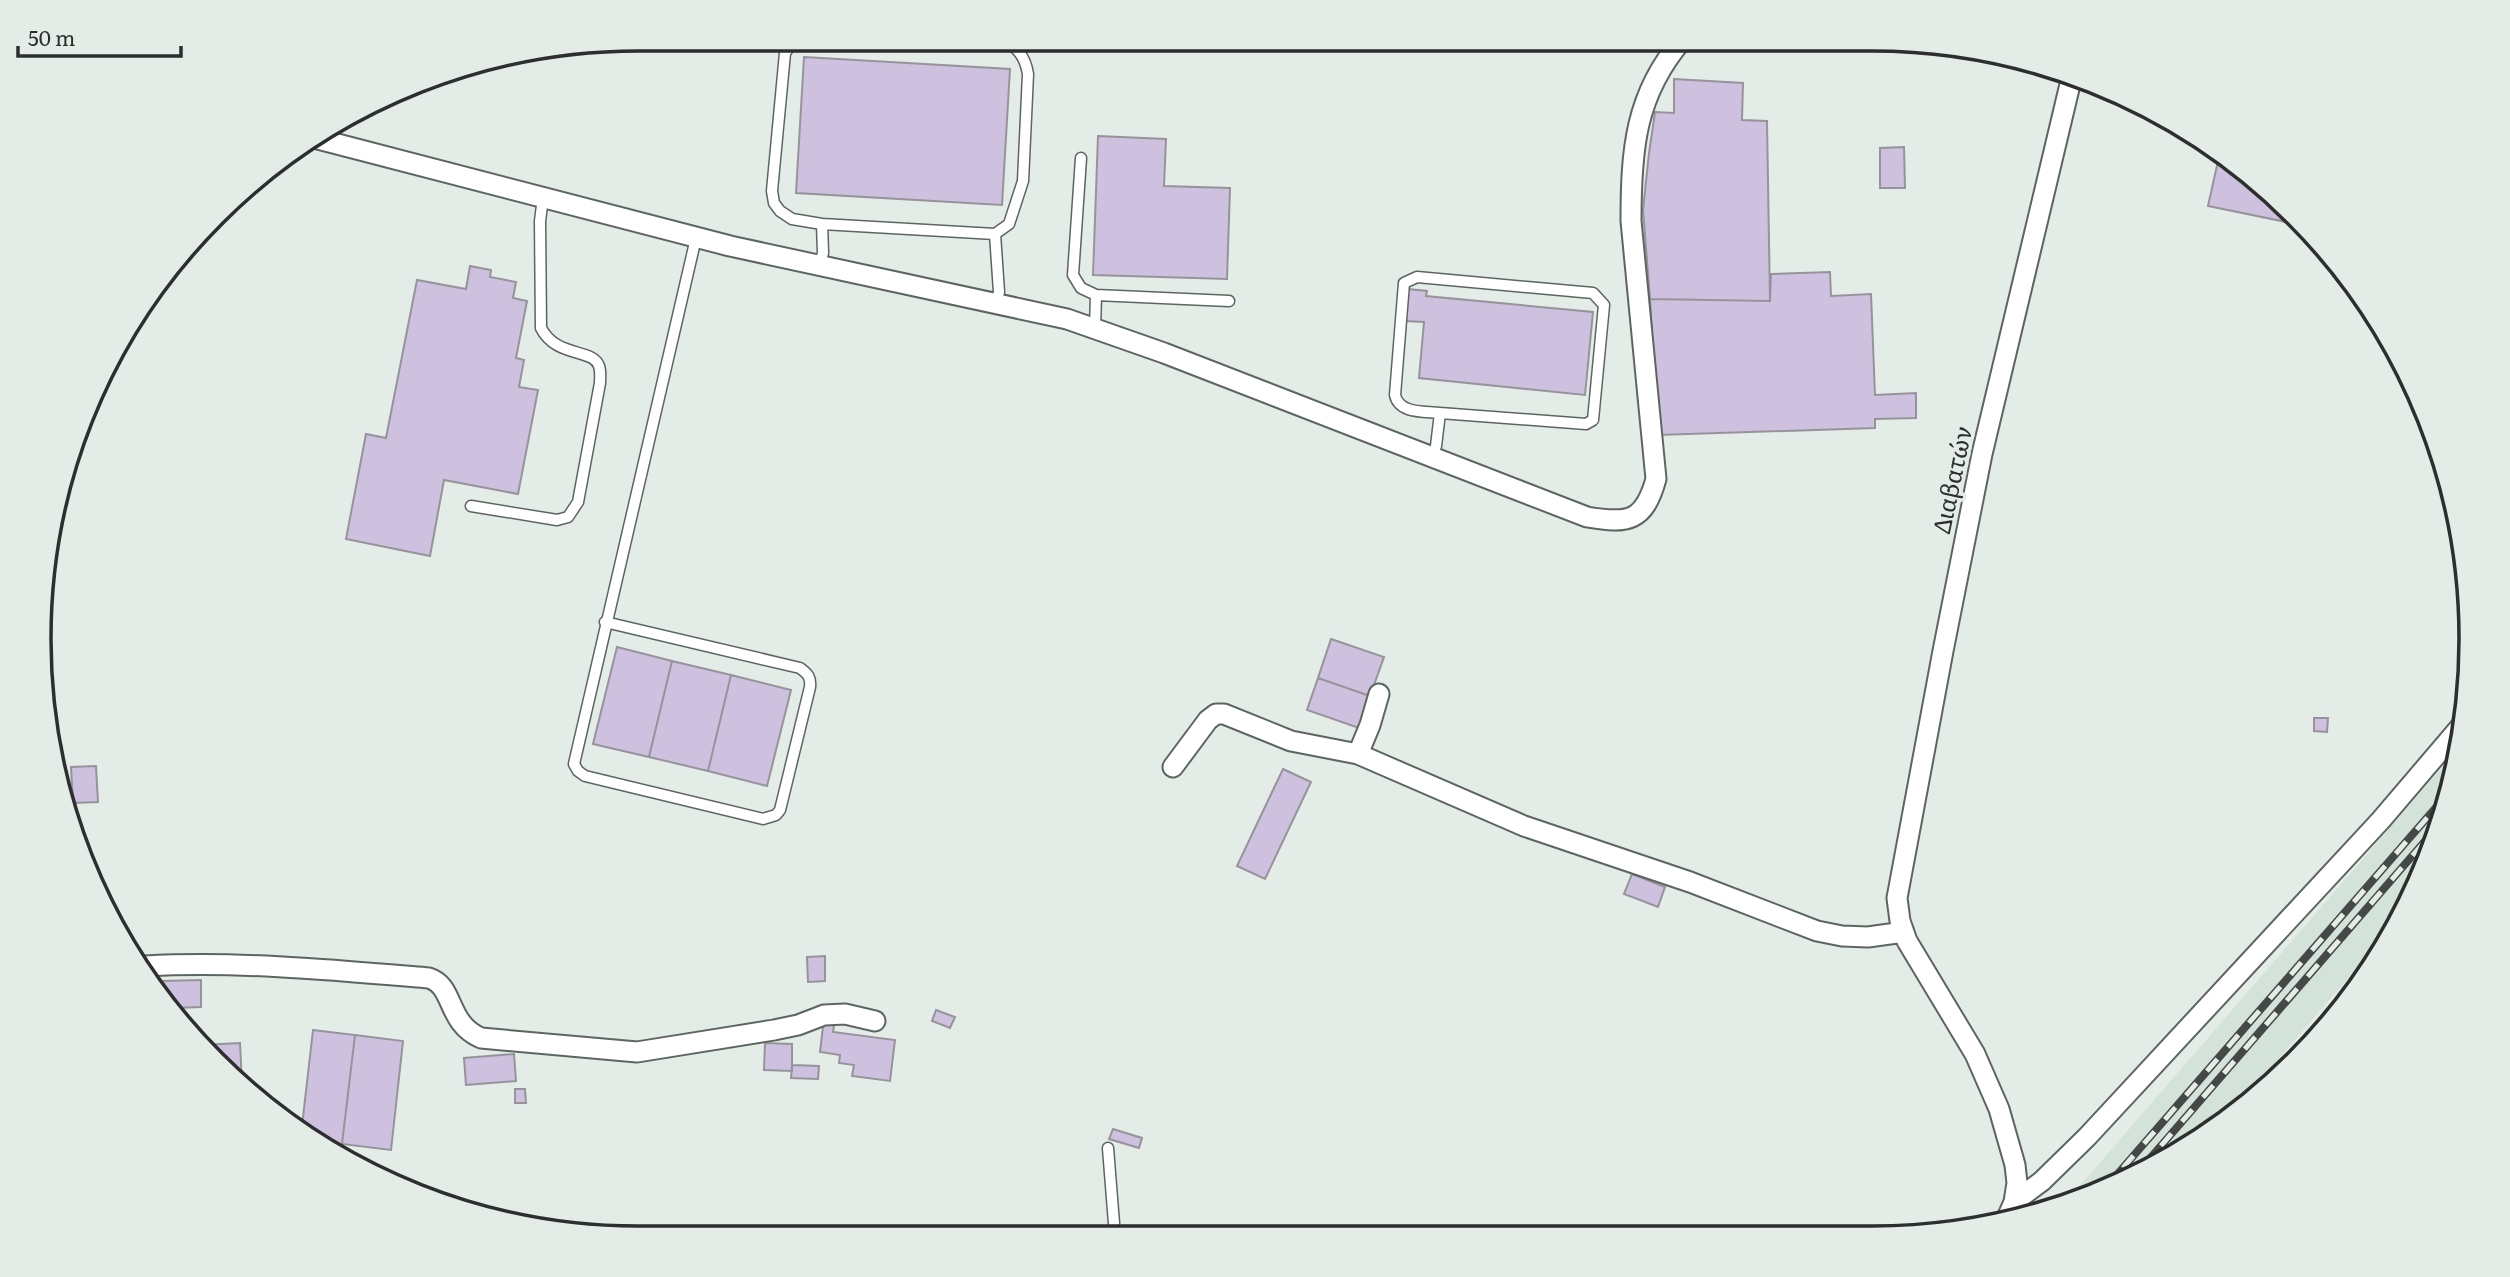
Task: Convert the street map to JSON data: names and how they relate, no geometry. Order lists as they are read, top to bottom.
{
  "streets": {
    "street": ["Διαβατών"]
  },
  "scale_bar": "50 m"
}
